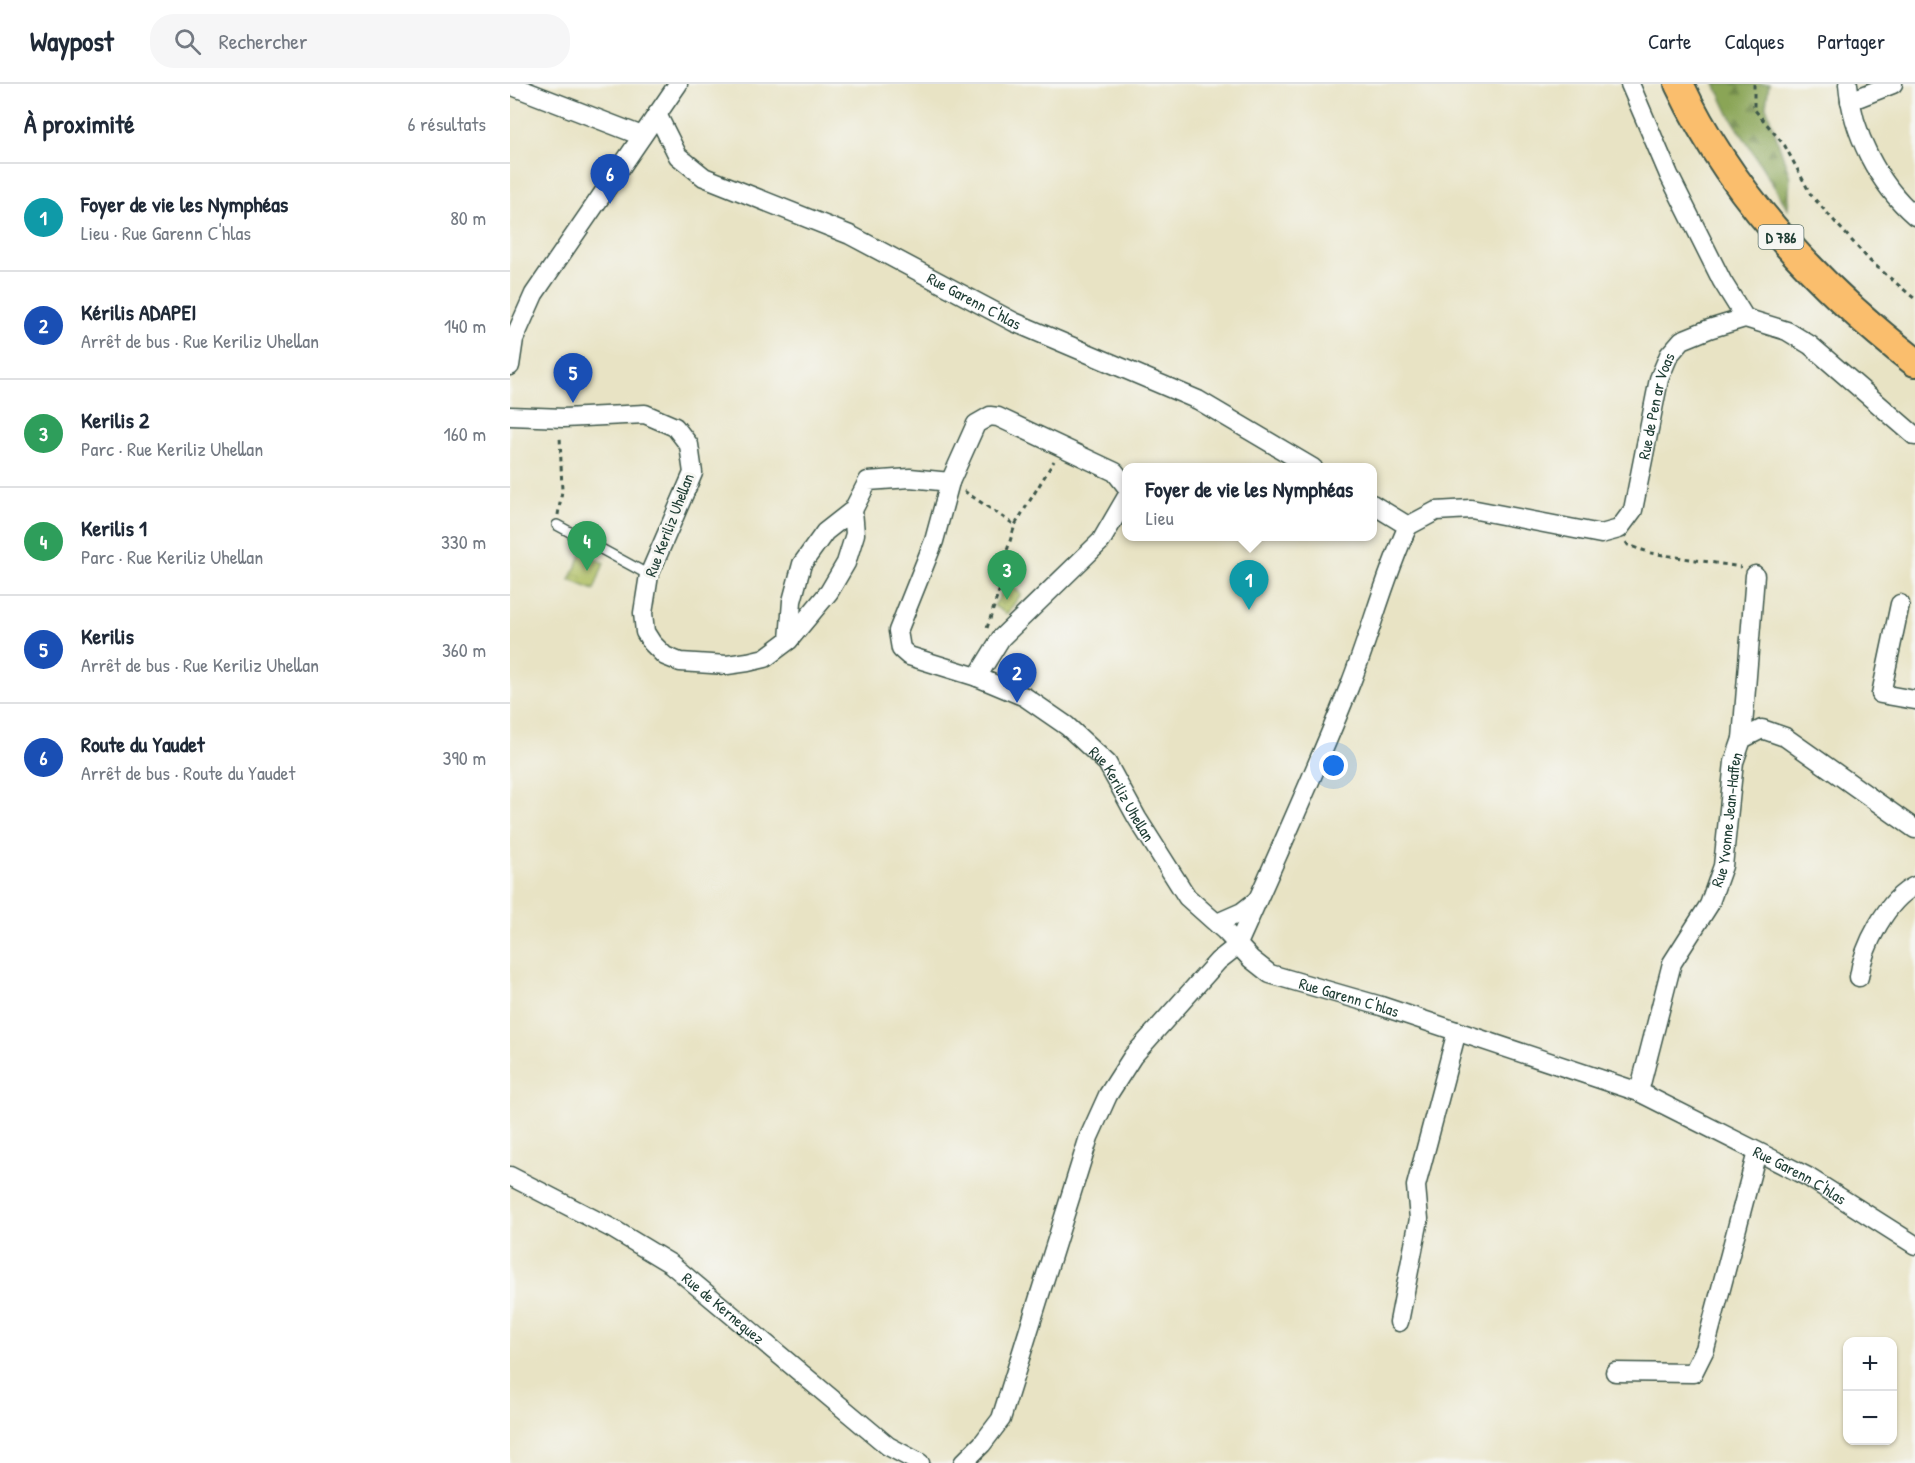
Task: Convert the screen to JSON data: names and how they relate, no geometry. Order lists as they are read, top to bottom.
{
  "streets": {
    "main road": ["D 786"],
    "street": [
      "Rue Garenn C'hlas",
      "Rue de Pen ar Voas",
      "Rue Keriliz Uhellan",
      "Rue Yvonne Jean-Haffen",
      "Rue de Kerneguez"
    ]
  },
  "crossings": [
    ["Rue Garenn C'hlas", "Rue Keriliz Uhellan"],
    ["Rue Garenn C'hlas", "Rue Yvonne Jean-Haffen"]
  ],
  "page": {
    "header": "Waypost",
    "search": "Rechercher",
    "nav": ["Carte", "Calques", "Partager"],
    "heading": ["À proximité", "6 résultats"],
    "pins": [
      "6",
      "5",
      "4",
      "3",
      "1",
      "2"
    ],
    "list": [
      {
        "mark": "1",
        "name": "Foyer de vie les Nymphéas",
        "note": "Lieu · Rue Garenn C'hlas",
        "value": "80 m"
      },
      {
        "mark": "2",
        "name": "Kérilis ADAPEI",
        "note": "Arrêt de bus · Rue Keriliz Uhellan",
        "value": "140 m"
      },
      {
        "mark": "3",
        "name": "Kerilis 2",
        "note": "Parc · Rue Keriliz Uhellan",
        "value": "160 m"
      },
      {
        "mark": "4",
        "name": "Kerilis 1",
        "note": "Parc · Rue Keriliz Uhellan",
        "value": "330 m"
      },
      {
        "mark": "5",
        "name": "Kerilis",
        "note": "Arrêt de bus · Rue Keriliz Uhellan",
        "value": "360 m"
      },
      {
        "mark": "6",
        "name": "Route du Yaudet",
        "note": "Arrêt de bus · Route du Yaudet",
        "value": "390 m"
      }
    ],
    "popup": ["Foyer de vie les Nymphéas", "Lieu"],
    "map_buttons": ["+", "−"]
  }
}
